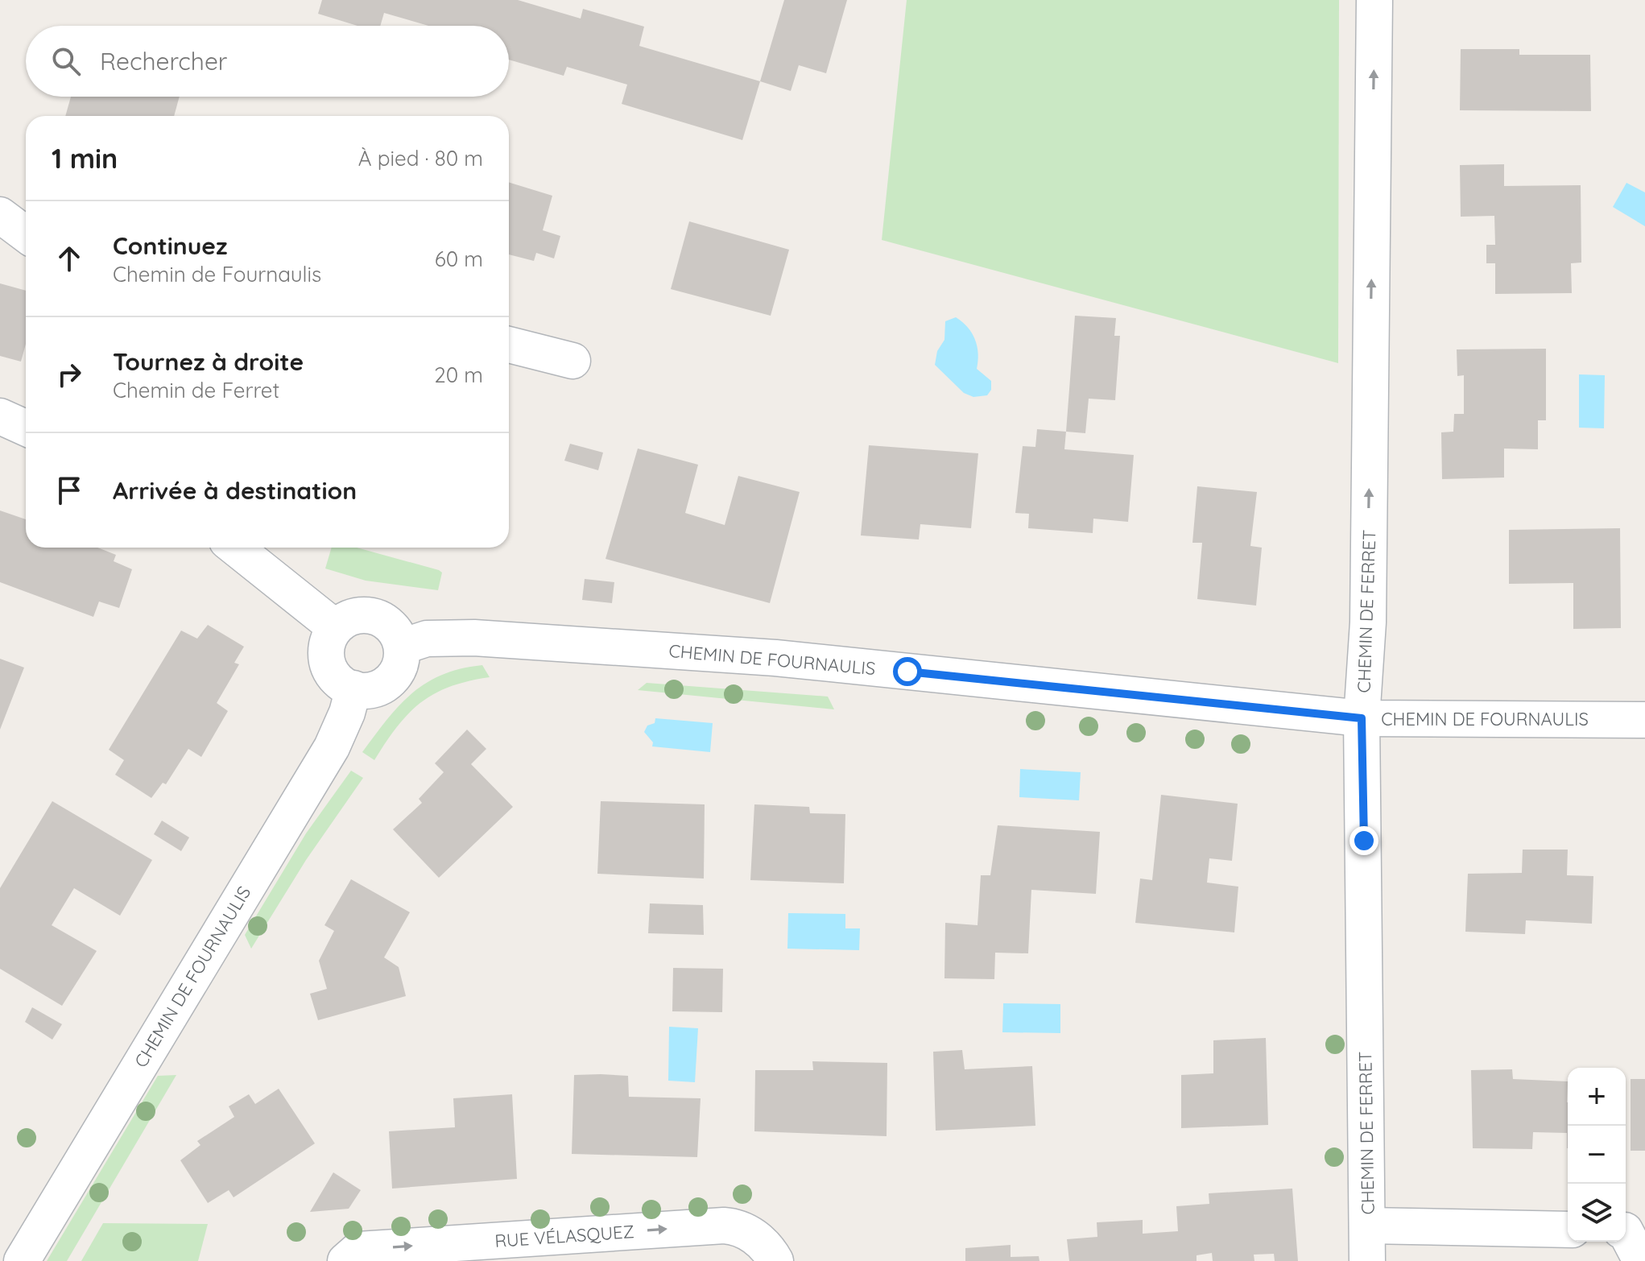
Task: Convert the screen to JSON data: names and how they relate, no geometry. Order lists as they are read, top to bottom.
{
  "streets": {
    "street": ["CHEMIN DE FERRET", "CHEMIN DE FOURNAULIS", "RUE VÉLASQUEZ"]
  },
  "crossings": [
    ["CHEMIN DE FERRET", "CHEMIN DE FOURNAULIS"]
  ],
  "one_way": ["CHEMIN DE FERRET", "RUE VÉLASQUEZ"],
  "page": {
    "search": "Rechercher",
    "heading": ["1 min", "À pied · 80 m"],
    "list": [
      ["Continuez", "Chemin de Fournaulis", "60 m"],
      ["Tournez à droite", "Chemin de Ferret", "20 m"],
      "Arrivée à destination"
    ],
    "map_buttons": ["+", "−"]
  }
}
